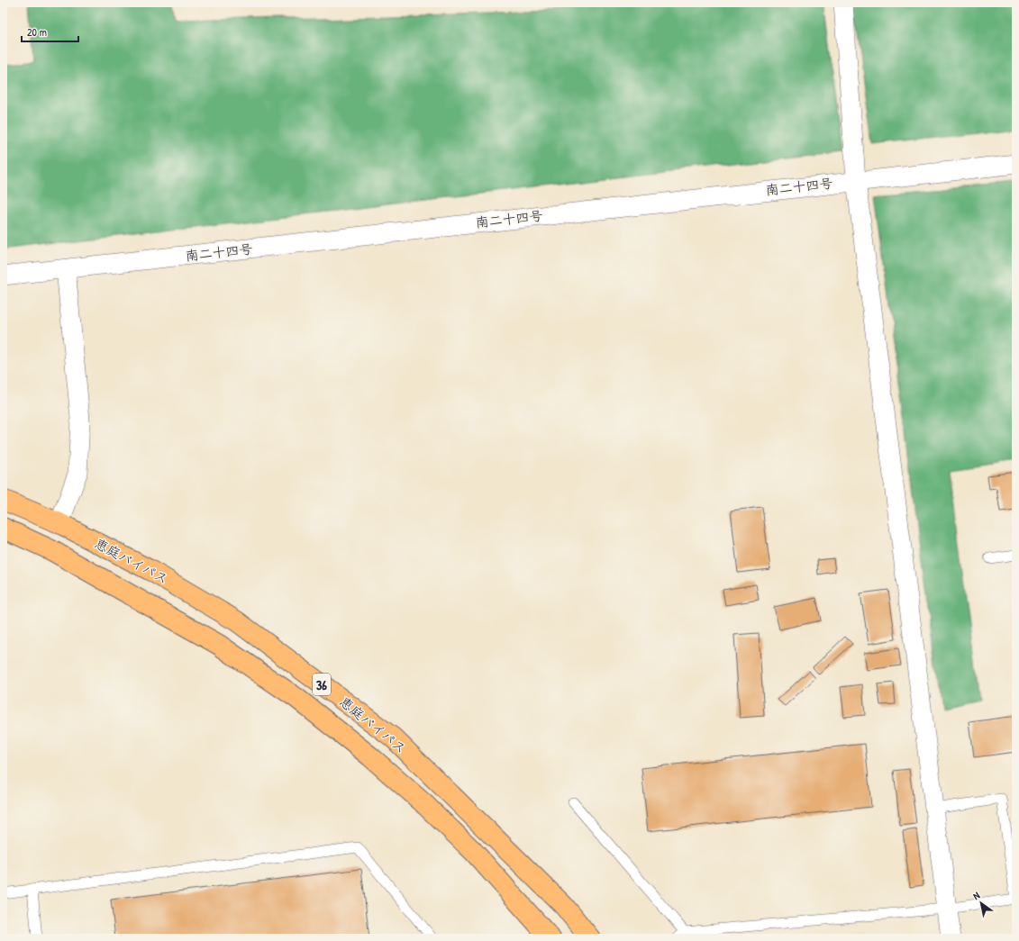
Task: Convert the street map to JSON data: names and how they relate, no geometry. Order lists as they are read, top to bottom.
{
  "streets": {
    "highway": ["恵庭バイパス", "36"],
    "street": ["南二十四号"]
  },
  "scale_bar": "20 m",
  "north": "top left"
}
